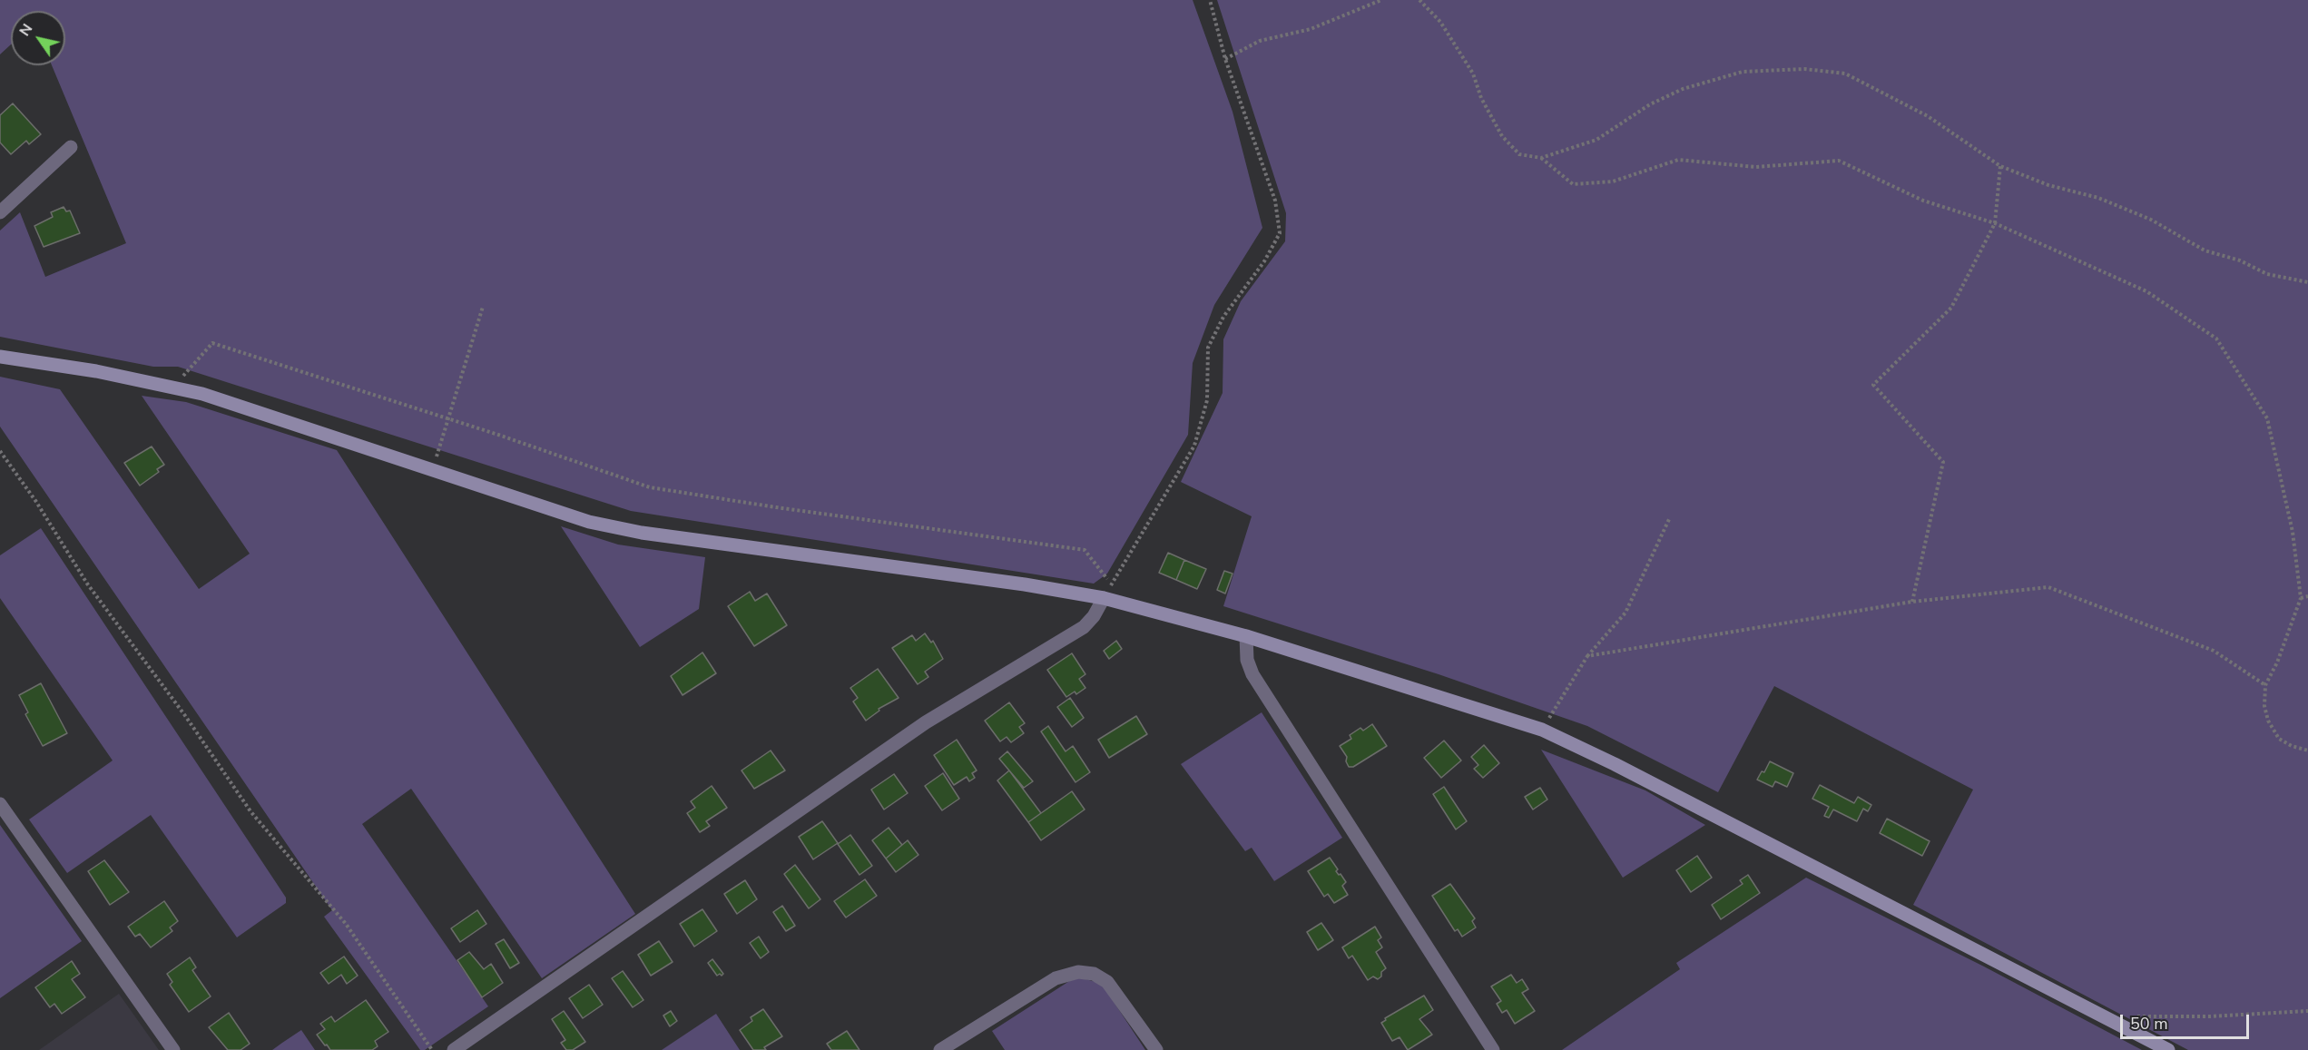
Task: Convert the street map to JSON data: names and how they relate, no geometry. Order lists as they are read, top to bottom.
{
  "scale_bar": "50 m",
  "north": "top left"
}
